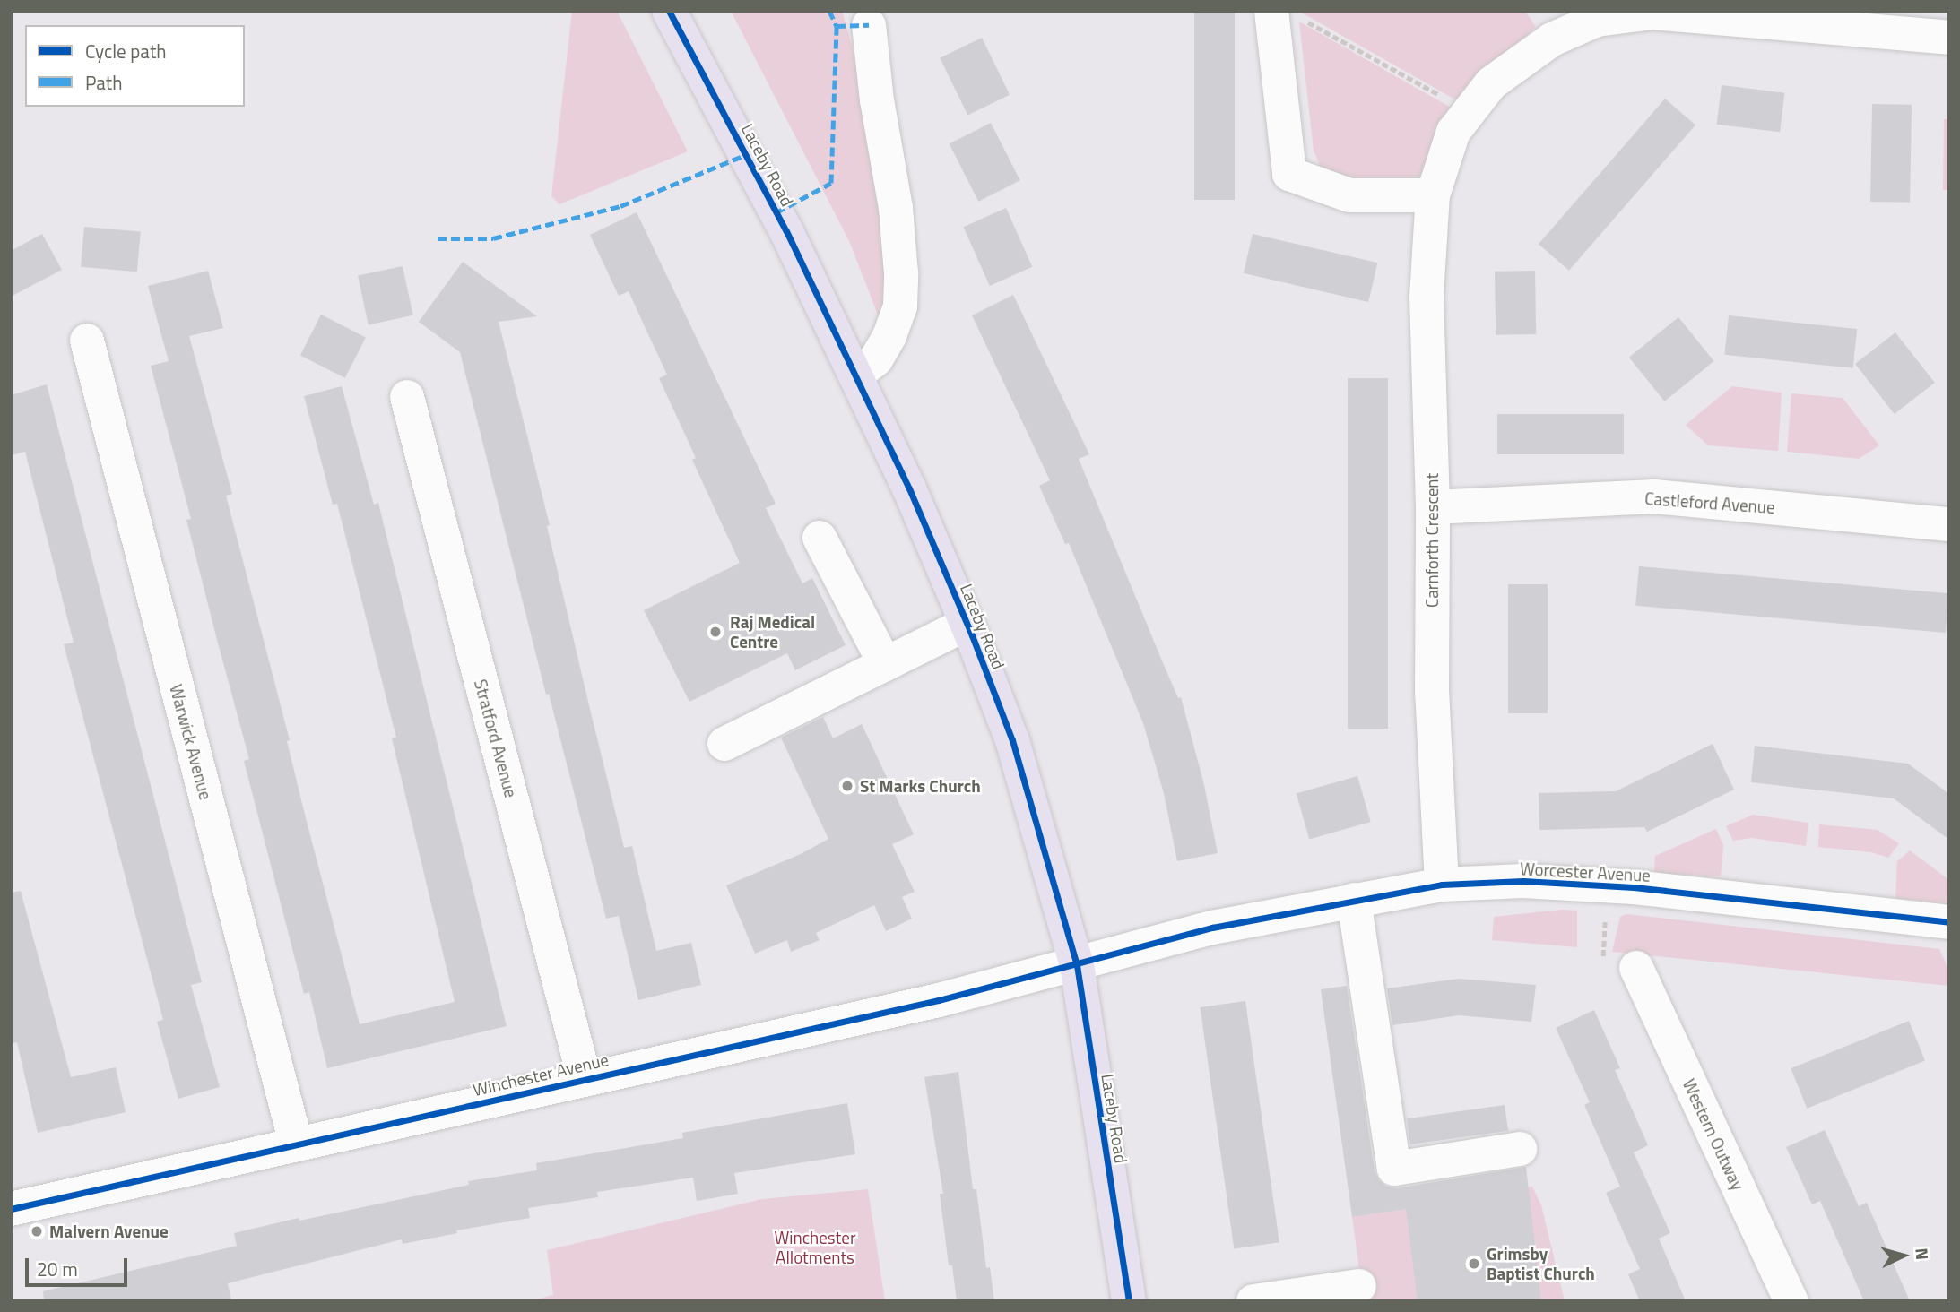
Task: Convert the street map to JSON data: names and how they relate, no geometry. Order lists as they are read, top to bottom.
{
  "streets": {
    "highway": ["Laceby Road"],
    "street": [
      "Castleford Avenue",
      "Carnforth Crescent",
      "Stratford Avenue",
      "Warwick Avenue",
      "Worcester Avenue",
      "Winchester Avenue",
      "Western Outway"
    ]
  },
  "crossings": [
    ["Laceby Road", "Worcester Avenue"],
    ["Laceby Road", "Winchester Avenue"],
    ["Castleford Avenue", "Carnforth Crescent"],
    ["Carnforth Crescent", "Worcester Avenue"],
    ["Stratford Avenue", "Winchester Avenue"],
    ["Warwick Avenue", "Winchester Avenue"],
    ["Worcester Avenue", "Winchester Avenue"]
  ],
  "parks": ["Winchester Allotments"],
  "places": [
    "Raj Medical Centre",
    "St Marks Church",
    "Malvern Avenue",
    "Grimsby Baptist Church"
  ],
  "legend": ["Cycle path", "Path"],
  "scale_bar": "20 m",
  "north": "right"
}
